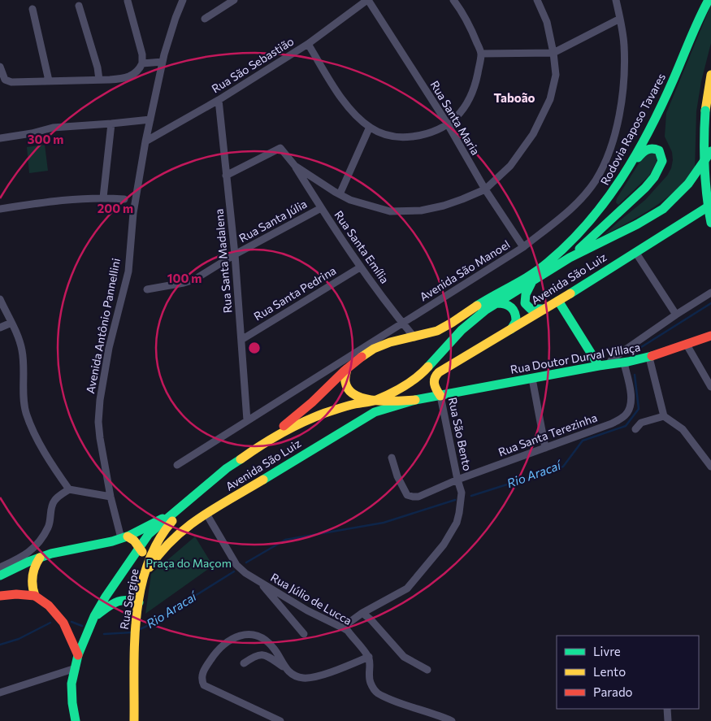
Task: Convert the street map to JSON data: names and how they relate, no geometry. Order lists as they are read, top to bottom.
{
  "streets": {
    "main road": [
      "Rodovia Raposo Tavares",
      "Avenida São Luiz",
      "Rua Doutor Durval Villaça",
      "Rua São Bento",
      "Rua Sergipe"
    ],
    "street": [
      "Rua São Sebastião",
      "Rua Santa Maria",
      "Rua Santa Júlia",
      "Rua Santa Emília",
      "Rua Santa Madalena",
      "Avenida São Manoel",
      "Rua Santa Pedrina",
      "Avenida Antônio Pannellini",
      "Rua Santa Terezinha",
      "Rua Júlio de Lucca"
    ]
  },
  "crossings": [
    ["Rua São Sebastião", "Rua Santa Maria"],
    ["Rua São Sebastião", "Rua Santa Madalena"],
    ["Rua São Sebastião", "Avenida Antônio Pannellini"],
    ["Rua Santa Maria", "Avenida São Manoel"],
    ["Rua Santa Júlia", "Rua Santa Emília"],
    ["Rua Santa Júlia", "Rua Santa Madalena"],
    ["Rua Santa Emília", "Avenida São Manoel"],
    ["Rua Santa Emília", "Rua Santa Pedrina"],
    ["Rua Santa Madalena", "Avenida São Manoel"],
    ["Rua Santa Madalena", "Rua Santa Pedrina"],
    ["Avenida São Luiz", "Rua Doutor Durval Villaça"],
    ["Avenida São Luiz", "Rua São Bento"],
    ["Avenida São Luiz", "Rua Sergipe"],
    ["Avenida São Luiz", "Rua Júlio de Lucca"],
    ["Rua Doutor Durval Villaça", "Rua São Bento"],
    ["Rua Doutor Durval Villaça", "Rua Santa Terezinha"],
    ["Rua São Bento", "Rua Santa Terezinha"]
  ],
  "districts": ["Taboão"],
  "water": ["Rio Aracaí"],
  "parks": ["Praça do Maçom"],
  "legend": ["Livre", "Lento", "Parado"],
  "rings": ["300 m", "200 m", "100 m"]
}
